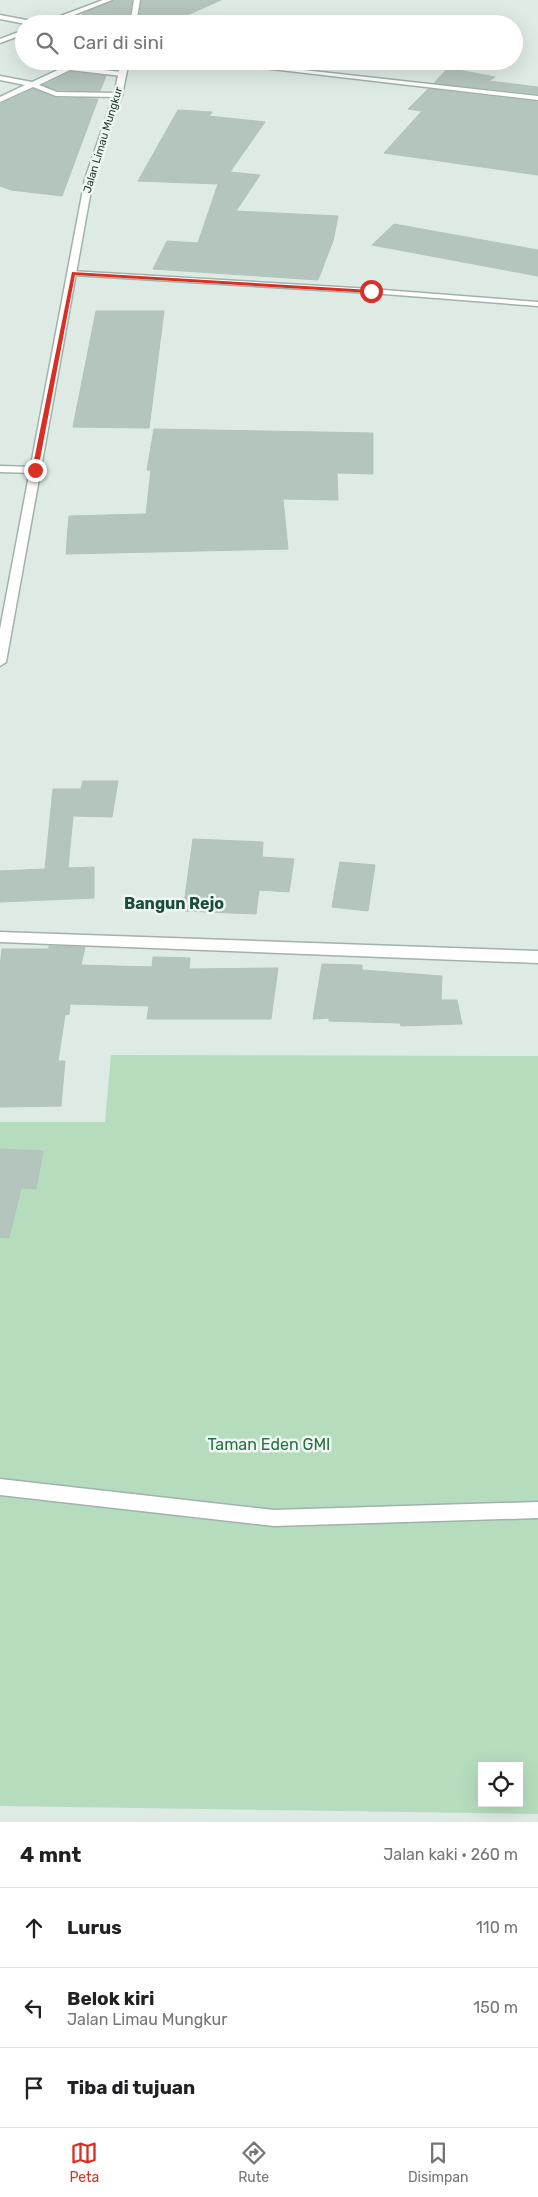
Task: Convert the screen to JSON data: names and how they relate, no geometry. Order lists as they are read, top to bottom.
{
  "streets": {
    "street": ["Jalan Limau Mungkur"]
  },
  "districts": ["Bangun Rejo"],
  "parks": ["Taman Eden GMI"],
  "page": {
    "search": "Cari di sini",
    "heading": ["4 mnt", "Jalan kaki · 260 m"],
    "list": [
      ["Lurus", "110 m"],
      ["Belok kiri", "Jalan Limau Mungkur", "150 m"],
      "Tiba di tujuan"
    ],
    "nav": ["Peta", "Rute", "Disimpan"]
  }
}
